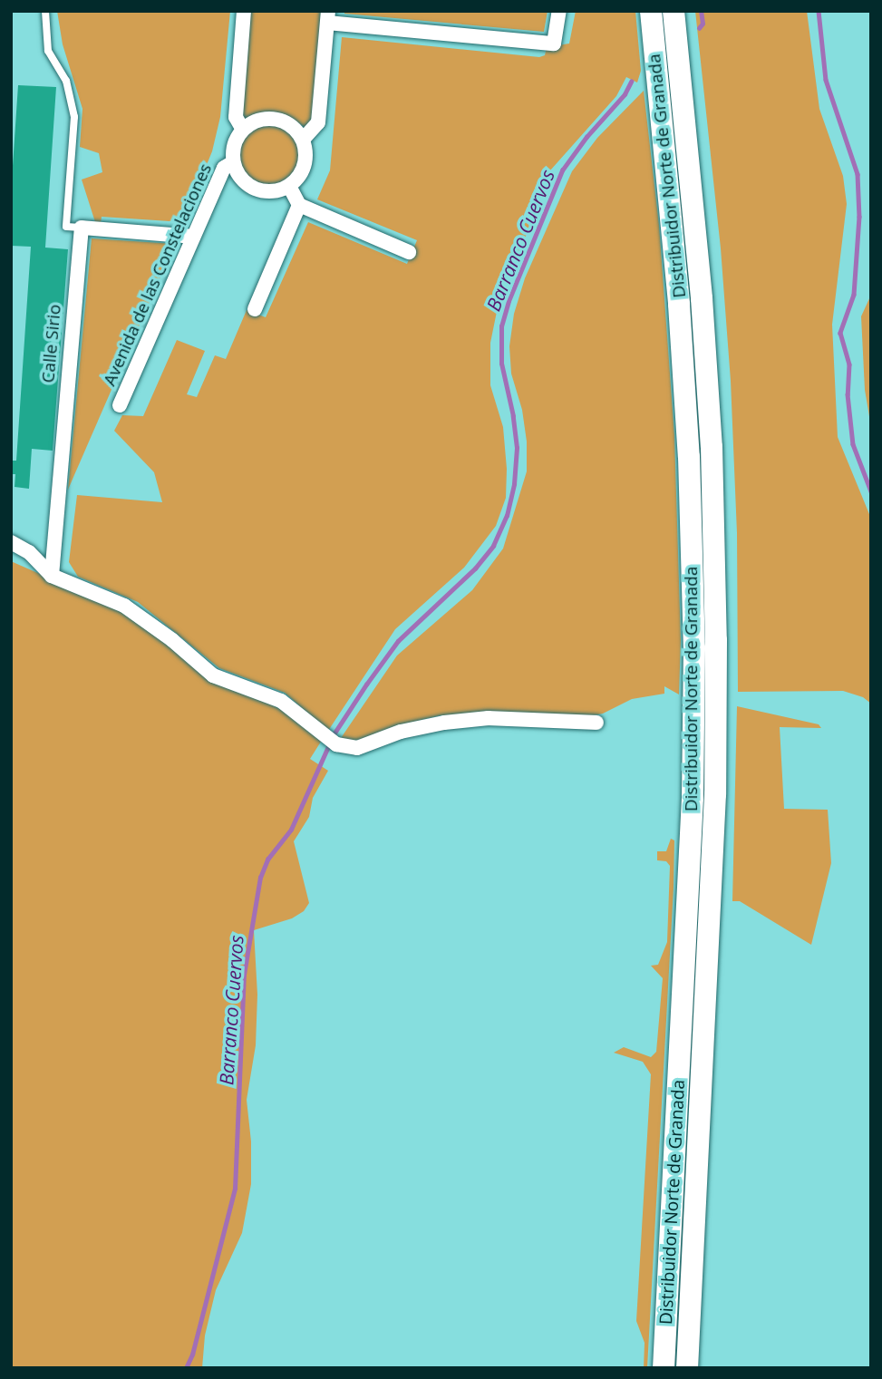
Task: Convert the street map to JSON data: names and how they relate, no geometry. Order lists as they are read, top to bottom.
{
  "streets": {
    "main road": ["Distribuidor Norte de Granada"],
    "street": ["Avenida de las Constelaciones", "Calle Sirio"]
  },
  "water": ["Barranco Cuervos"]
}
